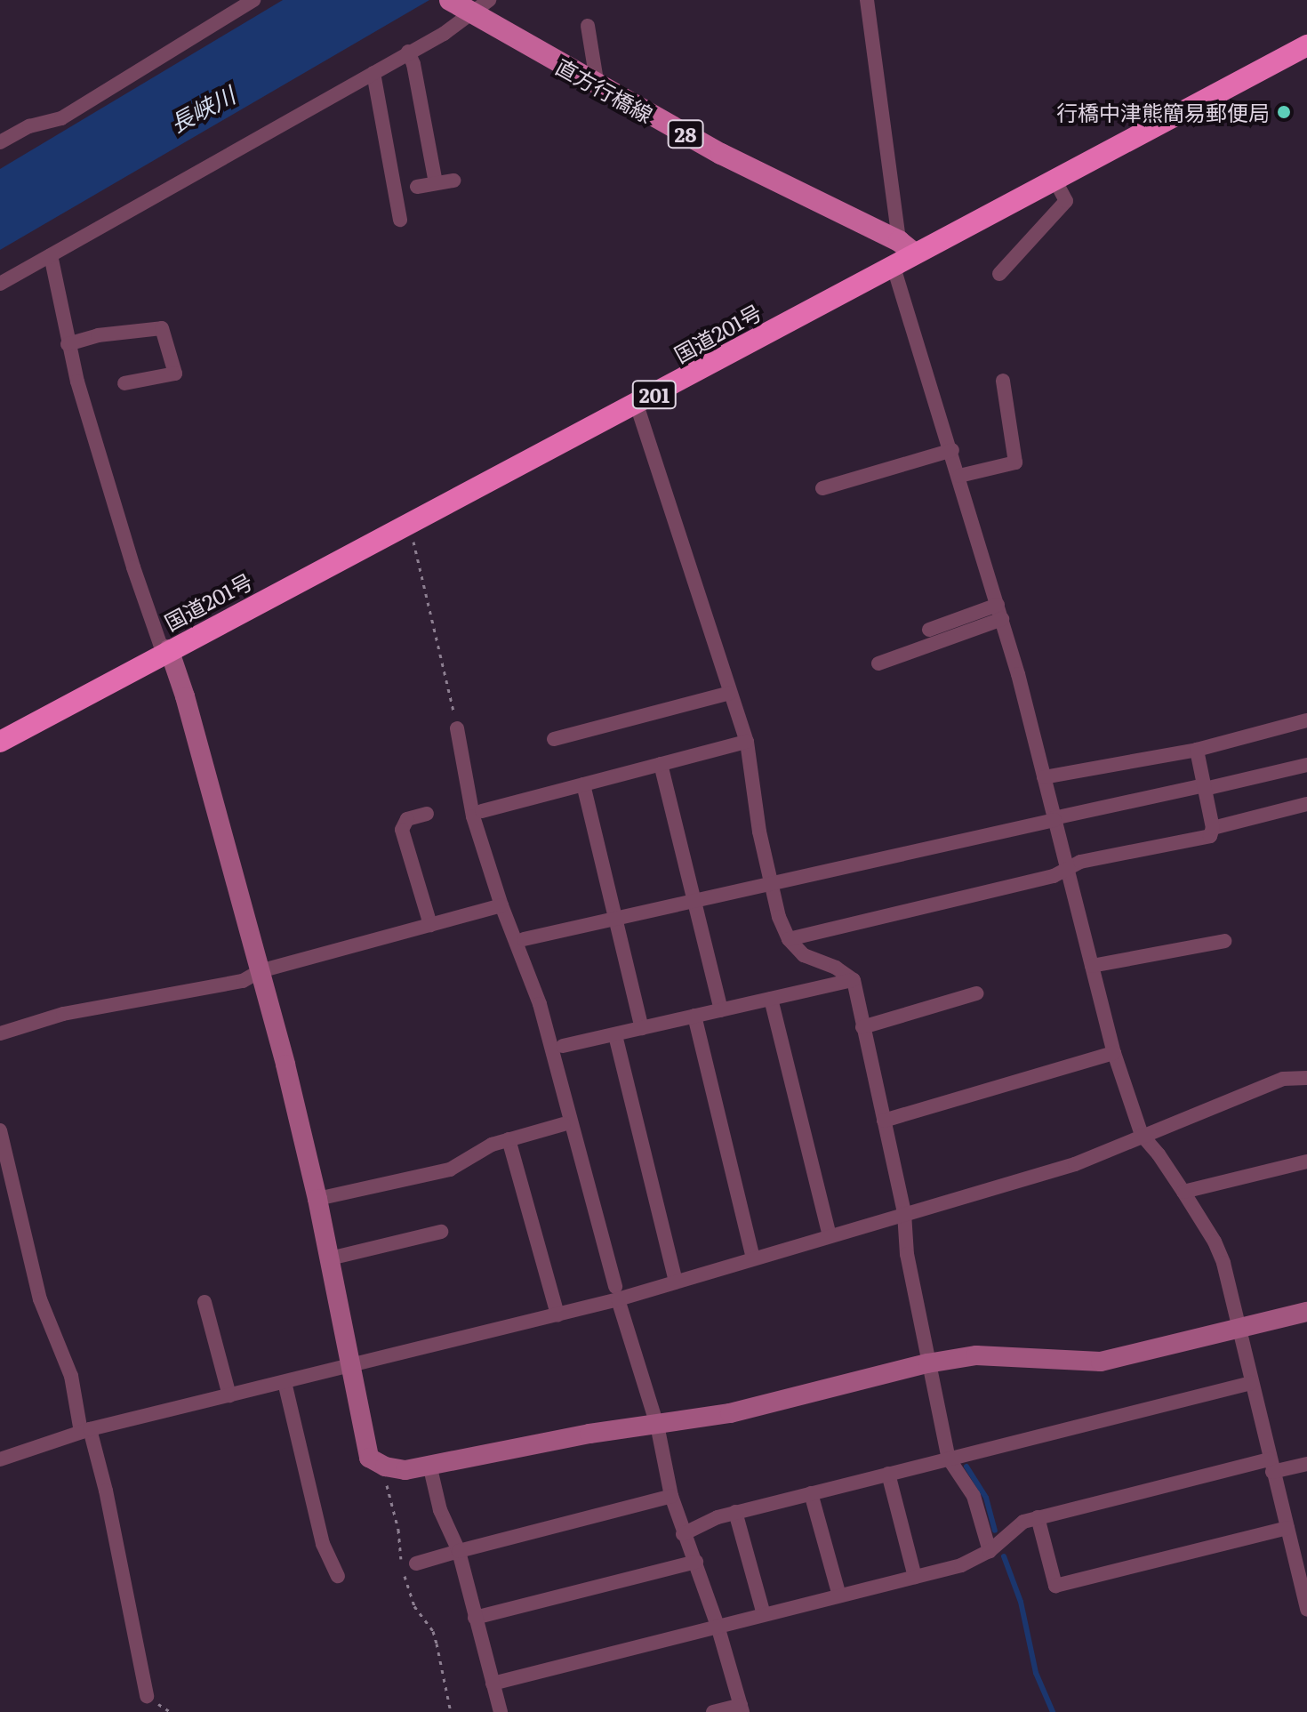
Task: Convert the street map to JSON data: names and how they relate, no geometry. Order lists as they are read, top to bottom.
{
  "streets": {
    "highway": ["国道201号", "201"],
    "main road": ["直方行橋線", "28"]
  },
  "crossings": [
    ["直方行橋線", "国道201号"]
  ],
  "water": ["長峡川"],
  "places": ["行橋中津熊簡易郵便局"]
}
